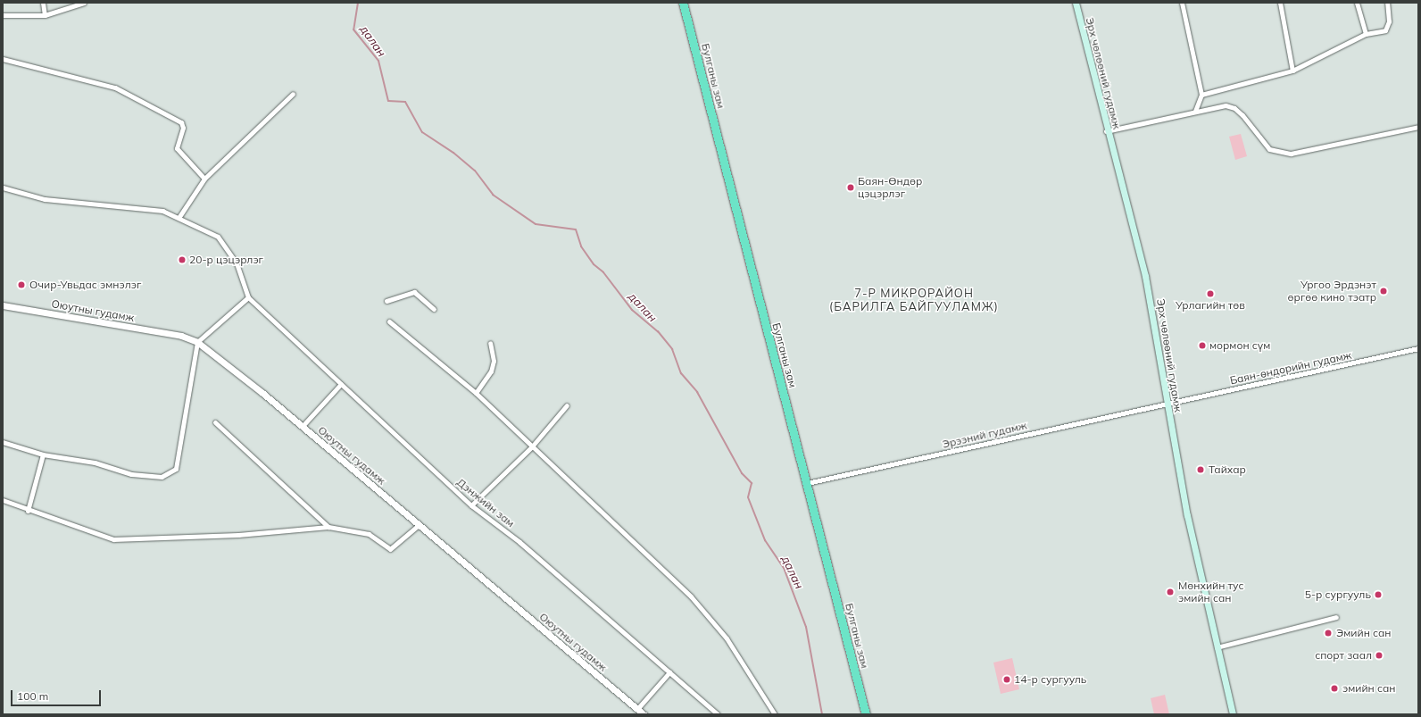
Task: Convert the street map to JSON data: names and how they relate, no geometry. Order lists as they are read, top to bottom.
{
  "streets": {
    "highway": ["Булганы зам"],
    "main road": ["Эрх чөлөөний гудамж"],
    "street": [
      "Оюутны гудамж",
      "Баян-өндорийн гудамж",
      "Эрээний гудамж",
      "Дэнжийн зам"
    ]
  },
  "crossings": [
    ["Эрх чөлөөний гудамж", "Баян-өндорийн гудамж"],
    ["Эрх чөлөөний гудамж", "Эрээний гудамж"],
    ["Булганы зам", "Эрээний гудамж"],
    ["Баян-өндорийн гудамж", "Эрээний гудамж"]
  ],
  "districts": ["7-Р МИКРОРАЙОН (БАРИЛГА БАЙГУУЛАМЖ)"],
  "water": ["далан"],
  "places": [
    "Баян-Өндөр цэцэрлэг",
    "20-р цэцэрлэг",
    "Oчир-Увьдас эмнэлэг",
    "Ургоо Эрдэнэт өргөө кино тэатр",
    "Урлагийн төв",
    "мормон сүм",
    "Тайхар",
    "Мөнхийн тус эмийн сан",
    "5-р сургууль",
    "Эмийн сан",
    "спорт заал",
    "14-р сургууль",
    "эмийн сан"
  ],
  "scale_bar": "100 m"
}
